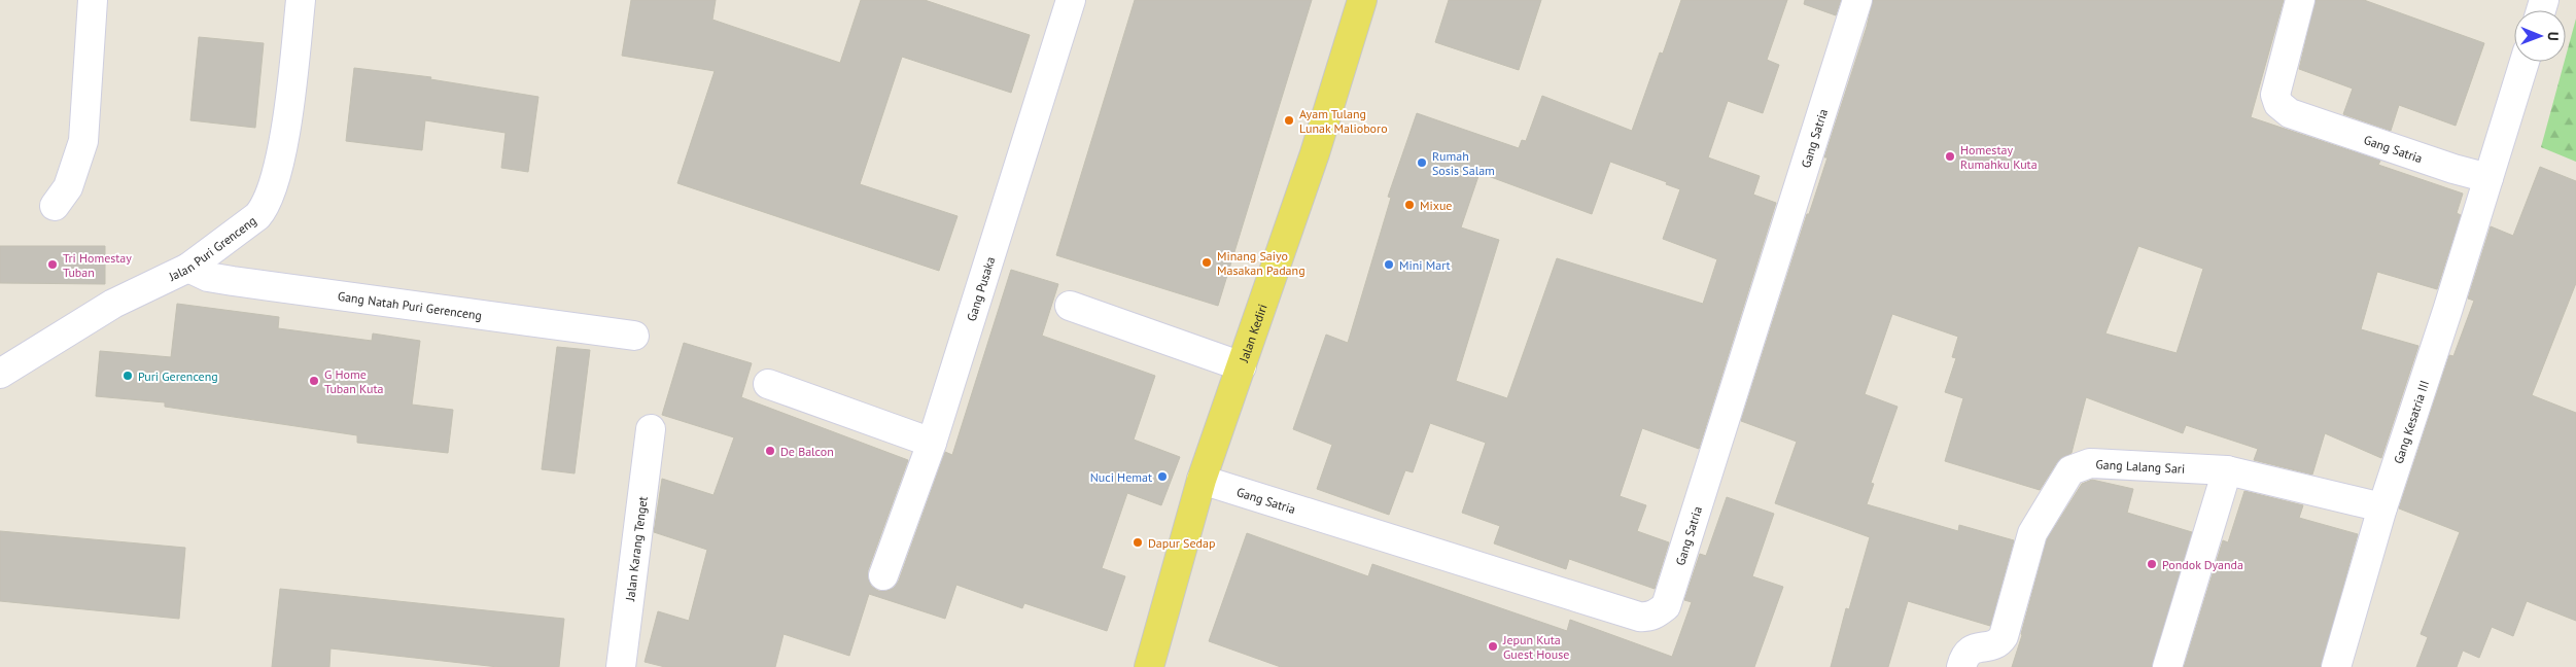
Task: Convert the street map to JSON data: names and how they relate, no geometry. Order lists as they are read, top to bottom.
{
  "streets": {
    "main road": ["Jalan Kediri"],
    "street": [
      "Gang Satria",
      "Jalan Puri Grenceng",
      "Gang Pusaka",
      "Gang Natah Puri Gerenceng",
      "Gang Kesatria III",
      "Gang Lalang Sari",
      "Jalan Karang Tenget"
    ]
  },
  "crossings": [
    ["Gang Satria", "Jalan Kediri"],
    ["Gang Satria", "Gang Kesatria III"],
    ["Jalan Puri Grenceng", "Gang Natah Puri Gerenceng"],
    ["Gang Kesatria III", "Gang Lalang Sari"]
  ],
  "places": [
    "Ayam Tulang Lunak Malioboro",
    "Homestay Rumahku Kuta",
    "Rumah Sosis Salam",
    "Mixue",
    "Minang Saiyo Masakan Padang",
    "Tri Homestay Tuban",
    "Mini Mart",
    "Puri Gerenceng",
    "G Home Tuban Kuta",
    "De Balcon",
    "Nuci Hemat",
    "Dapur Sedap",
    "Pondok Dyanda",
    "Jepun Kuta Guest House"
  ],
  "north": "right"
}
